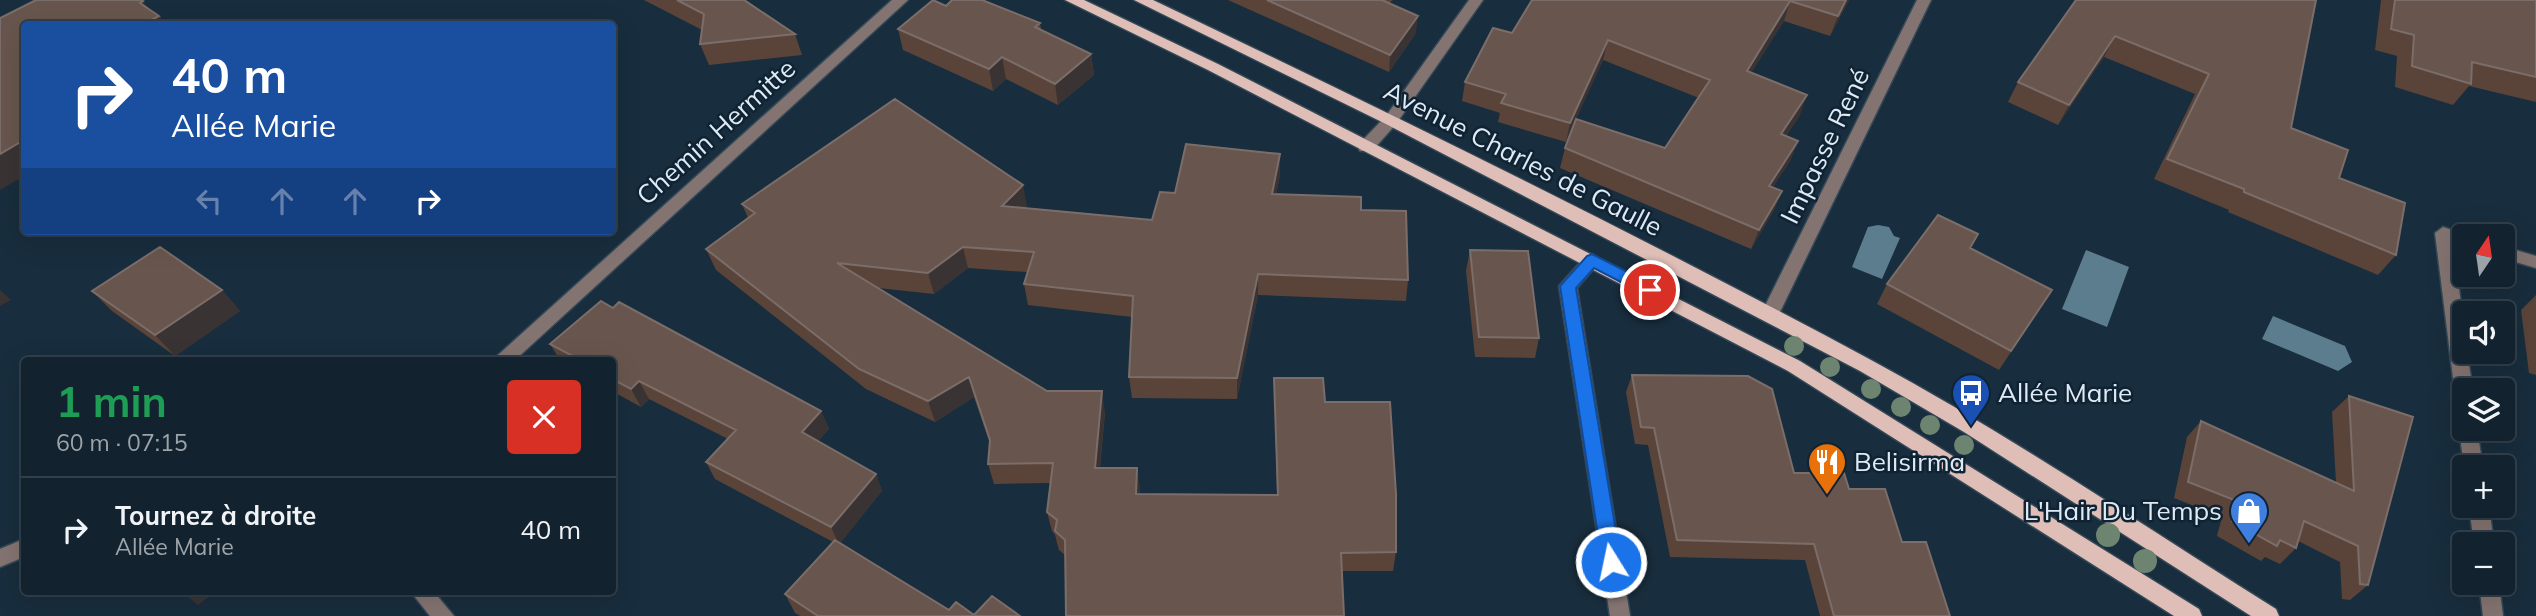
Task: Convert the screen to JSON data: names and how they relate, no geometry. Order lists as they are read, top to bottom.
{
  "streets": {
    "main road": ["Avenue Charles de Gaulle"],
    "street": ["Chemin Hermitte", "Impasse René"]
  },
  "crossings": [
    ["Impasse René", "Avenue Charles de Gaulle"]
  ],
  "places": {
    "bus stop": ["Allée Marie"],
    "restaurant": ["Belisirma"],
    "shop": ["L'Hair Du Temps"]
  },
  "north": "top",
  "page": {
    "turn": ["40 m", "Allée Marie"],
    "map_buttons": ["+", "−"],
    "heading": ["1 min", "60 m · 07:15"],
    "list": [
      {
        "name": "Tournez à droite",
        "note": "Allée Marie",
        "value": "40 m"
      }
    ]
  }
}
